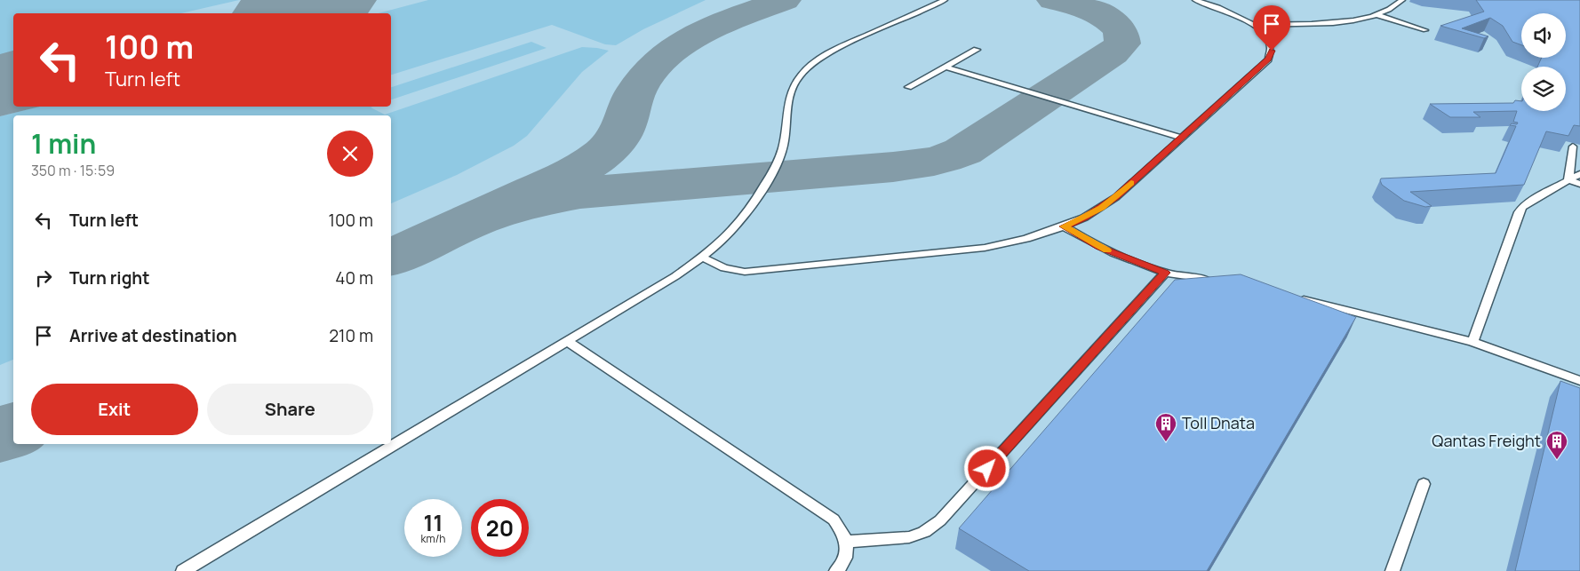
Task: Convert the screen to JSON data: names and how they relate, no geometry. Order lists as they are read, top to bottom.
{
  "places": {
    "building": ["Toll Dnata", "Qantas Freight"]
  },
  "page": {
    "turn": ["100 m", "Turn left"],
    "heading": ["1 min", "350 m · 15:59"],
    "list": [
      {
        "name": "Turn left",
        "value": "100 m"
      },
      {
        "name": "Turn right",
        "value": "40 m"
      },
      {
        "name": "Arrive at destination",
        "value": "210 m"
      }
    ],
    "buttons": ["Exit", "Share"],
    "speed": "11 km/h",
    "limit": "20"
  }
}
